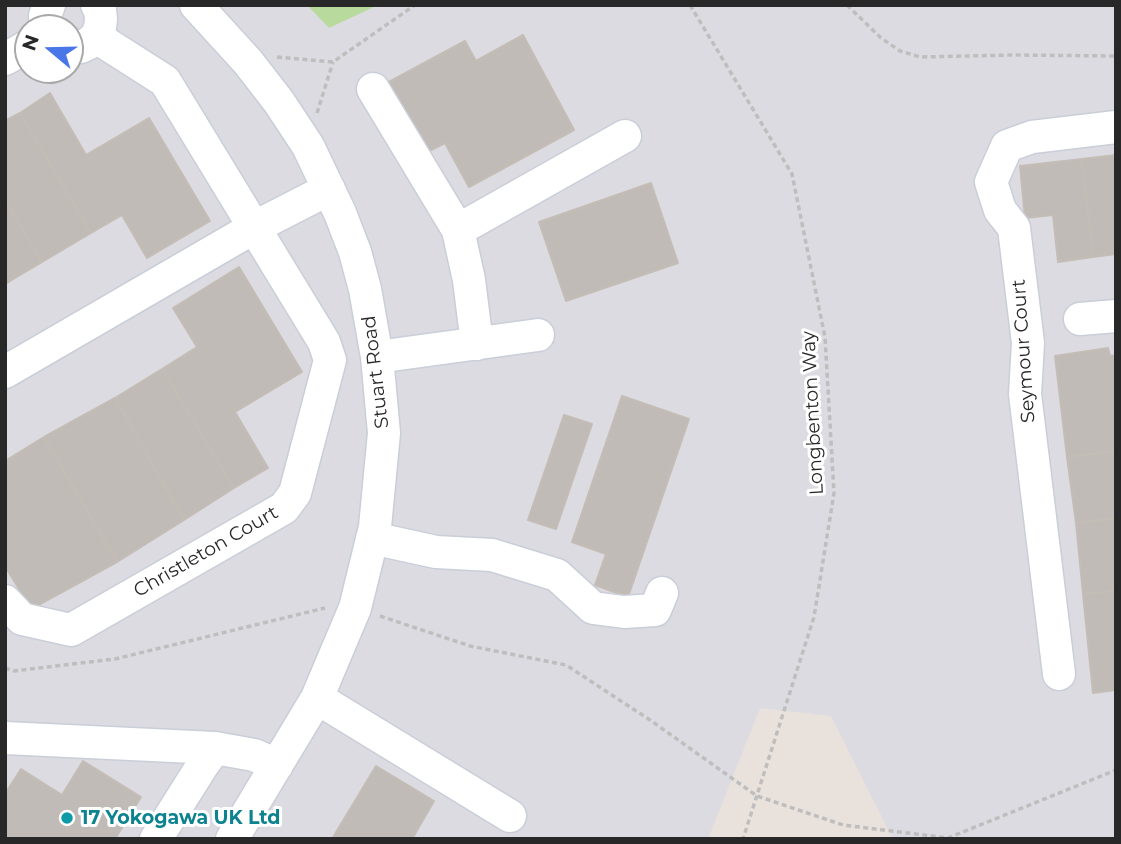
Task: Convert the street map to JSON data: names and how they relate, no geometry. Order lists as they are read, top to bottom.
{
  "streets": {
    "street": ["Seymour Court", "Stuart Road", "Christleton Court"],
    "path": ["Longbenton Way"]
  },
  "places": ["17 Yokogawa UK Ltd"],
  "north": "left"
}
